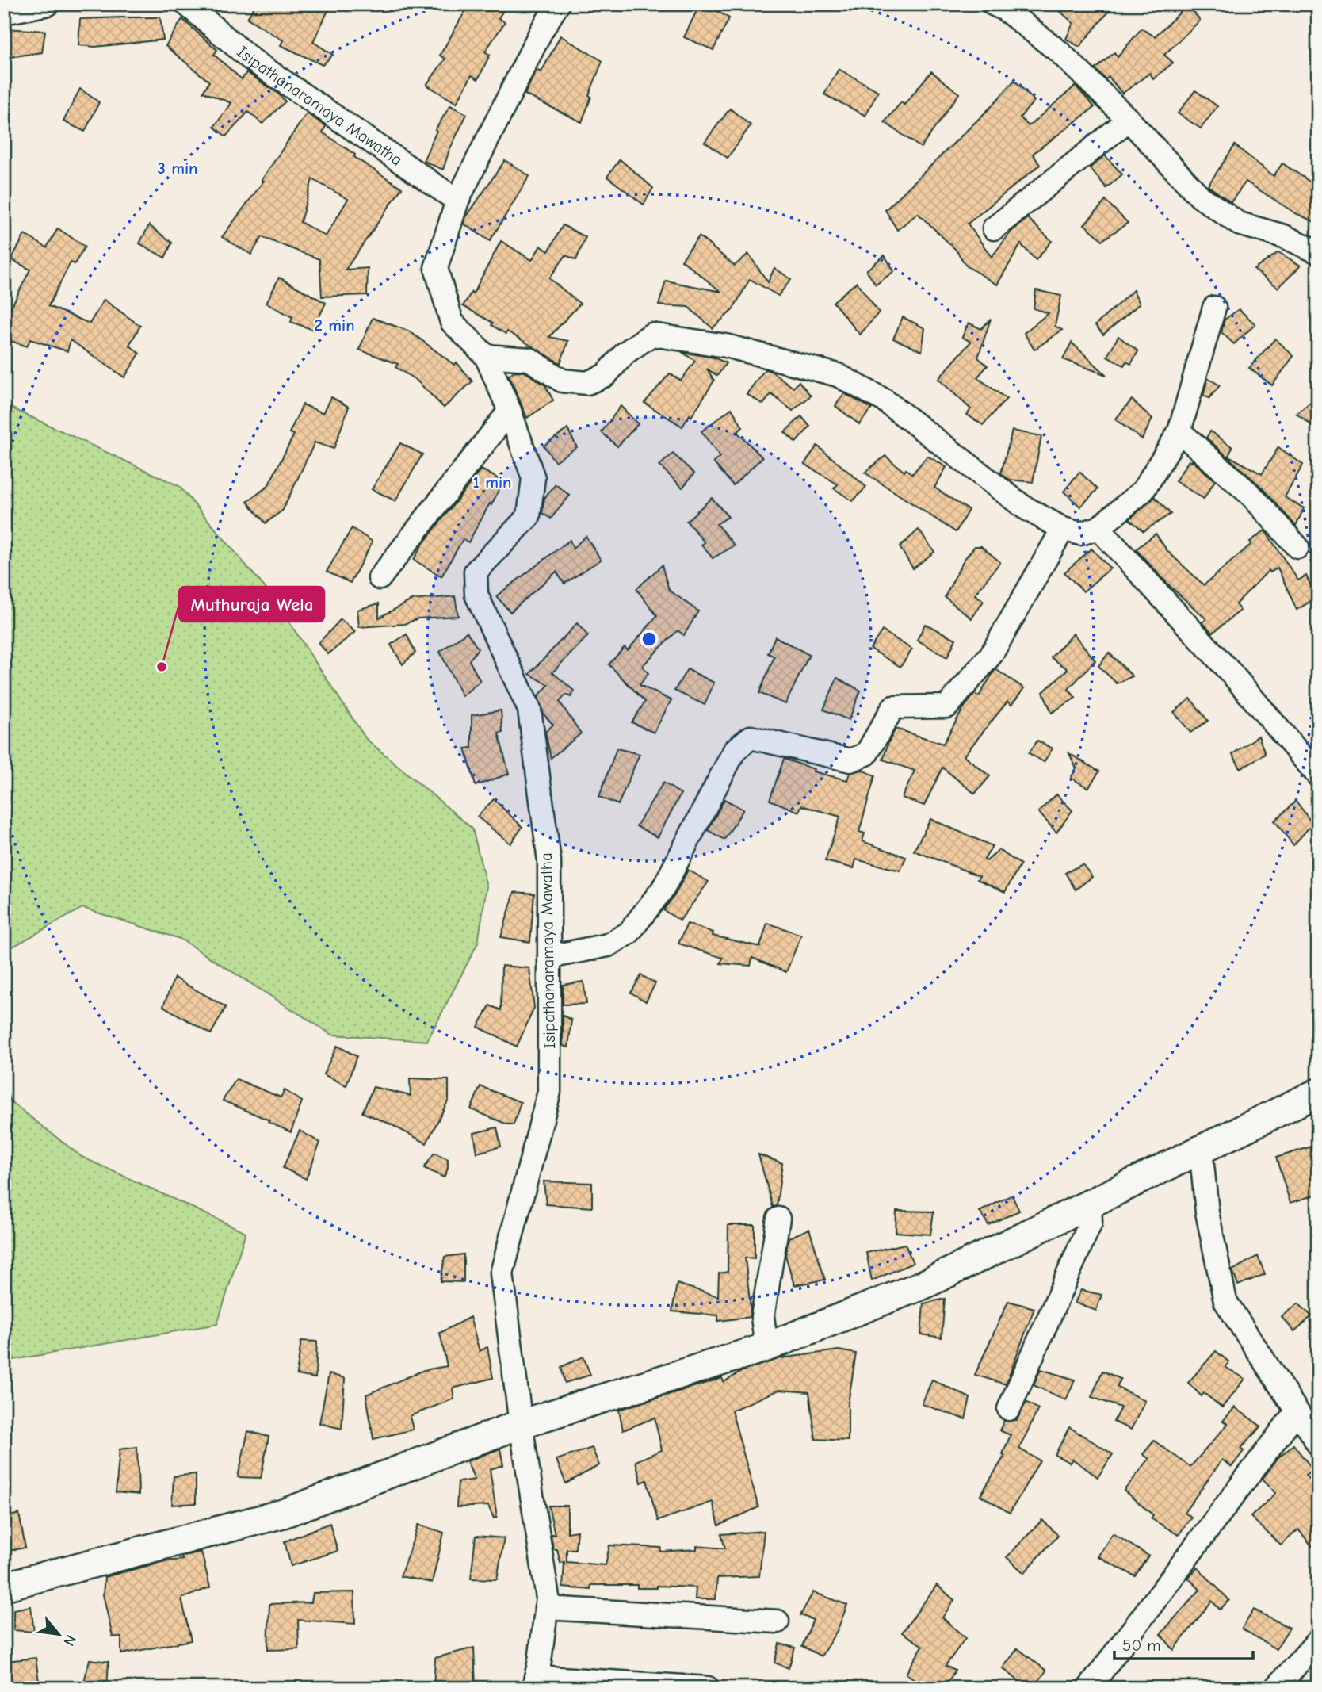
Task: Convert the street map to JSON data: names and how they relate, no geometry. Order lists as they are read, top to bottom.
{
  "streets": {
    "street": ["Isipathanaramaya Mawatha"]
  },
  "places": ["Muthuraja Wela"],
  "scale_bar": "50 m",
  "north": "bottom right",
  "rings": ["3 min", "2 min", "1 min"]
}
